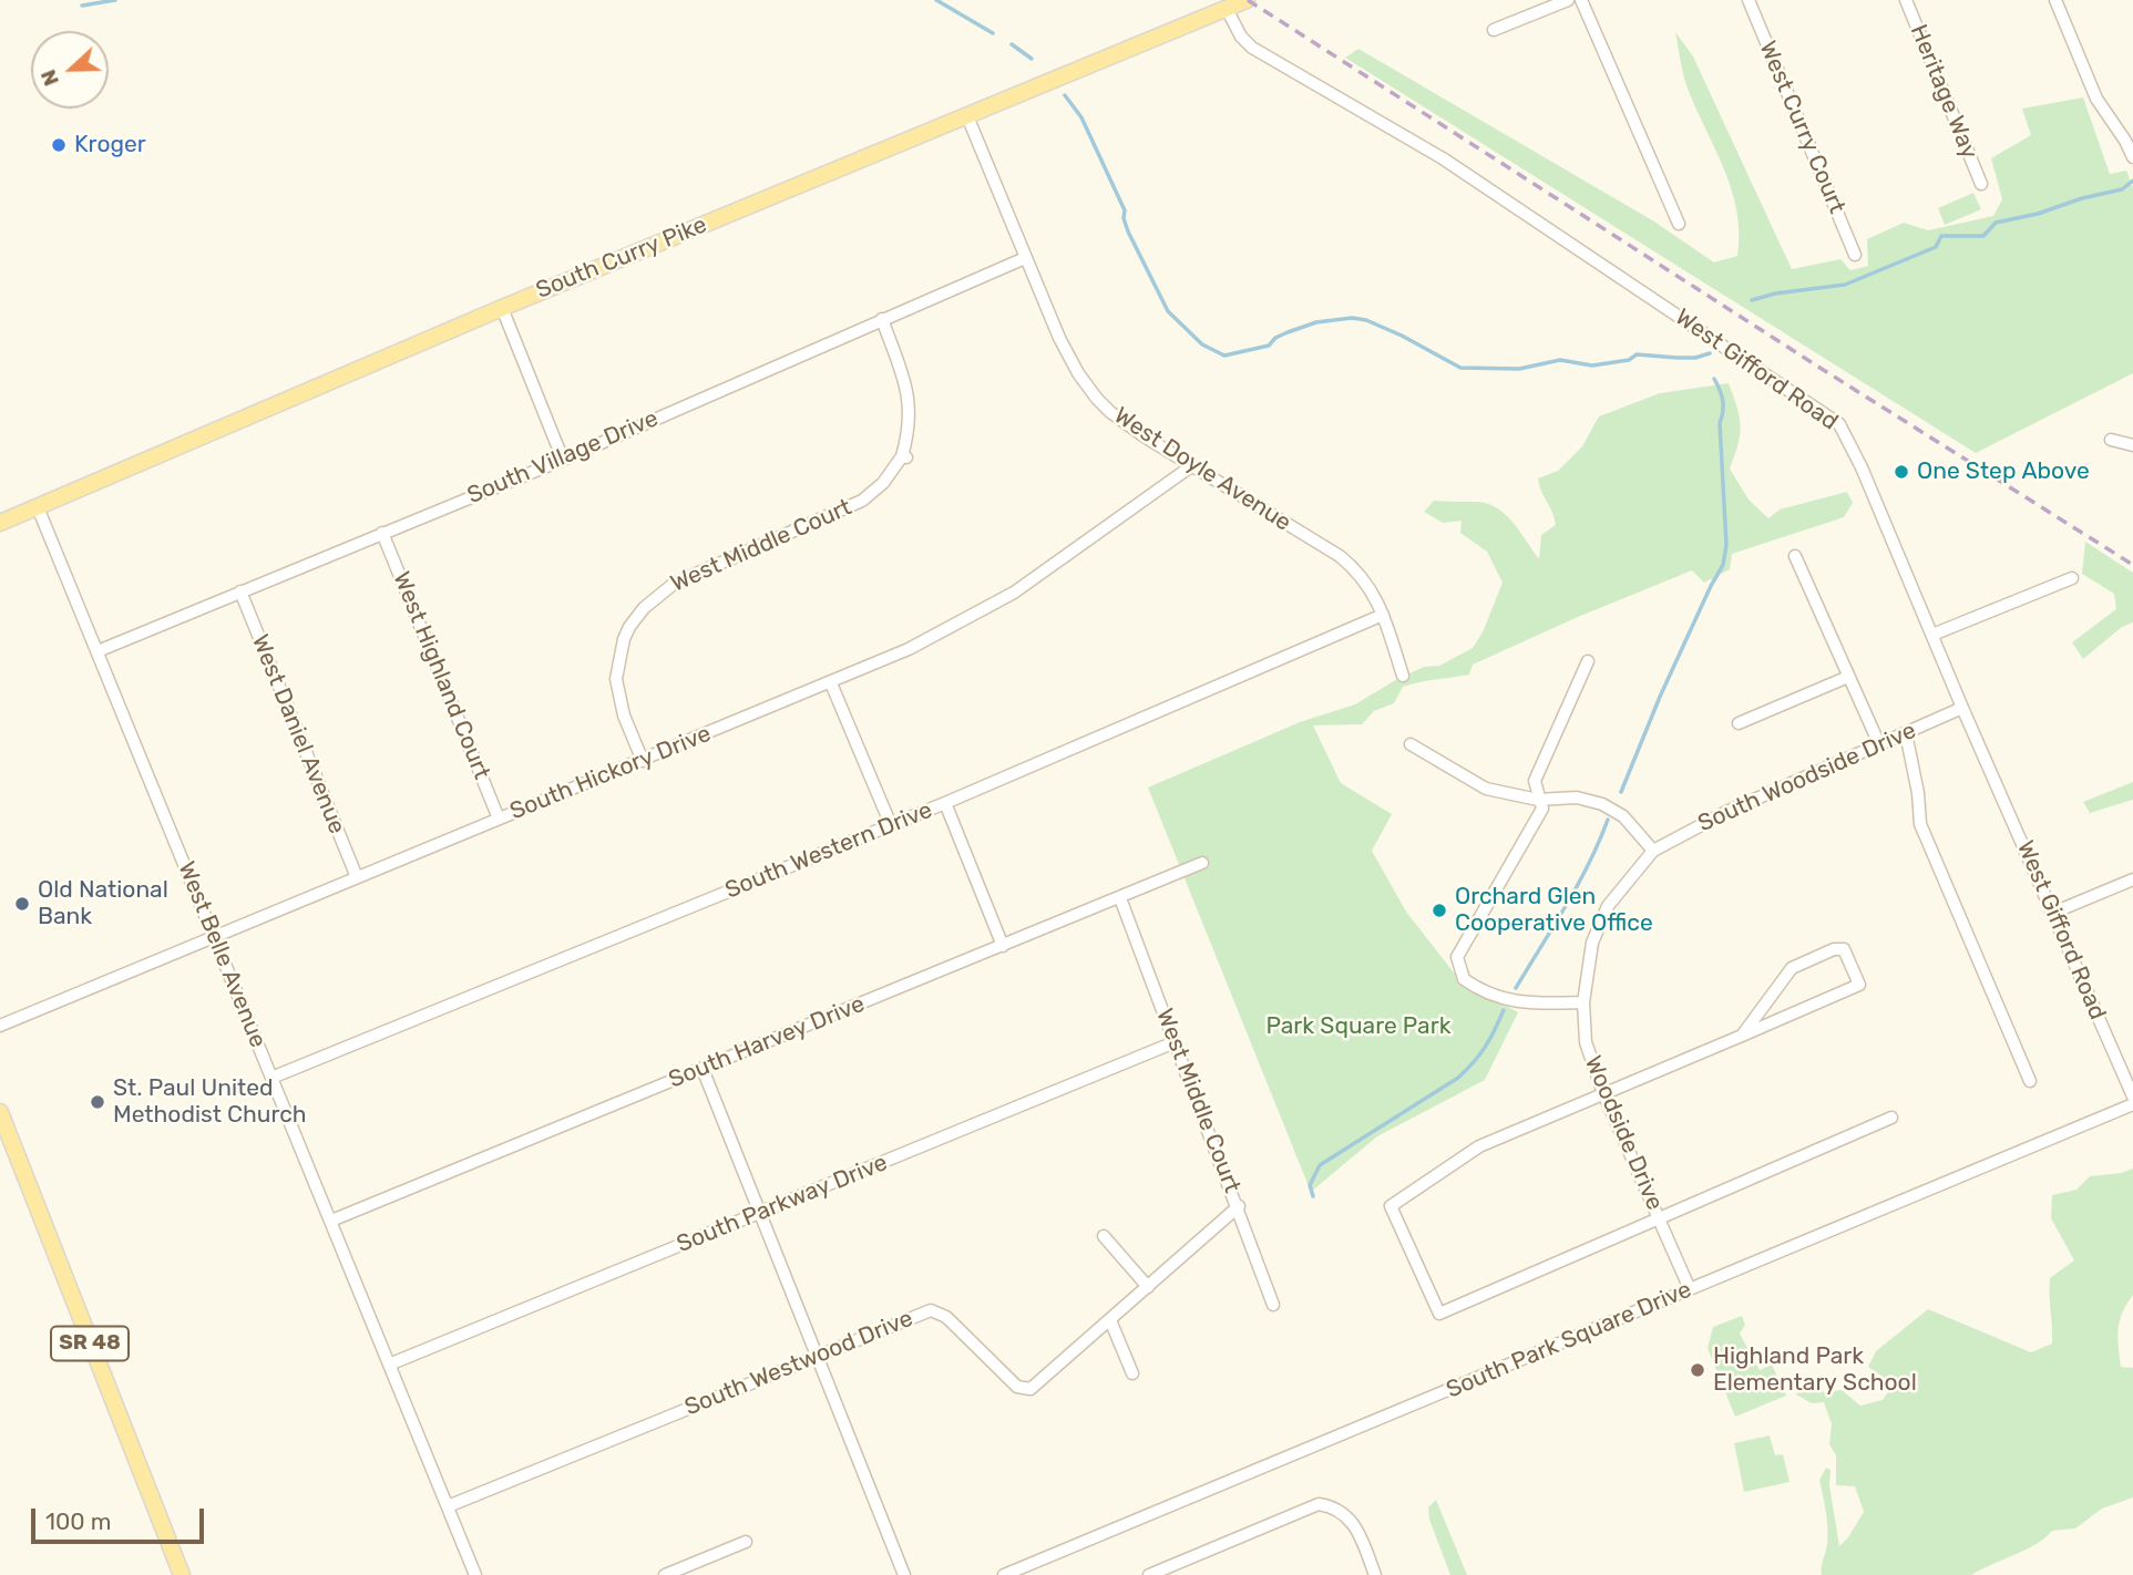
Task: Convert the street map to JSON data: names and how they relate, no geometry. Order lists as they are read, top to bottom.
{
  "streets": {
    "main road": ["South Curry Pike", "SR 48"],
    "street": [
      "Heritage Way",
      "West Curry Court",
      "West Gifford Road",
      "South Village Drive",
      "West Doyle Avenue",
      "West Middle Court",
      "West Highland Court",
      "West Daniel Avenue",
      "South Hickory Drive",
      "South Woodside Drive",
      "South Western Drive",
      "West Belle Avenue",
      "South Harvey Drive",
      "Woodside Drive",
      "South Parkway Drive",
      "South Park Square Drive",
      "South Westwood Drive"
    ]
  },
  "crossings": [
    ["South Curry Pike", "West Gifford Road"],
    ["South Curry Pike", "West Doyle Avenue"],
    ["South Curry Pike", "West Belle Avenue"],
    ["West Gifford Road", "South Woodside Drive"],
    ["South Village Drive", "West Doyle Avenue"],
    ["South Village Drive", "West Middle Court"],
    ["South Village Drive", "West Highland Court"],
    ["South Village Drive", "West Daniel Avenue"],
    ["South Village Drive", "West Belle Avenue"],
    ["West Doyle Avenue", "South Hickory Drive"],
    ["West Doyle Avenue", "South Western Drive"],
    ["West Middle Court", "South Hickory Drive"],
    ["West Middle Court", "South Harvey Drive"],
    ["West Middle Court", "South Parkway Drive"],
    ["West Middle Court", "South Westwood Drive"],
    ["West Highland Court", "South Hickory Drive"],
    ["West Daniel Avenue", "South Hickory Drive"],
    ["South Hickory Drive", "West Belle Avenue"],
    ["South Woodside Drive", "Woodside Drive"],
    ["South Western Drive", "West Belle Avenue"],
    ["West Belle Avenue", "South Harvey Drive"],
    ["West Belle Avenue", "South Parkway Drive"],
    ["West Belle Avenue", "South Westwood Drive"],
    ["Woodside Drive", "South Park Square Drive"]
  ],
  "parks": ["Park Square Park"],
  "places": [
    "Kroger",
    "One Step Above",
    "Old National Bank",
    "Orchard Glen Cooperative Office",
    "St. Paul United Methodist Church",
    "Highland Park Elementary School"
  ],
  "scale_bar": "100 m",
  "north": "left"
}
